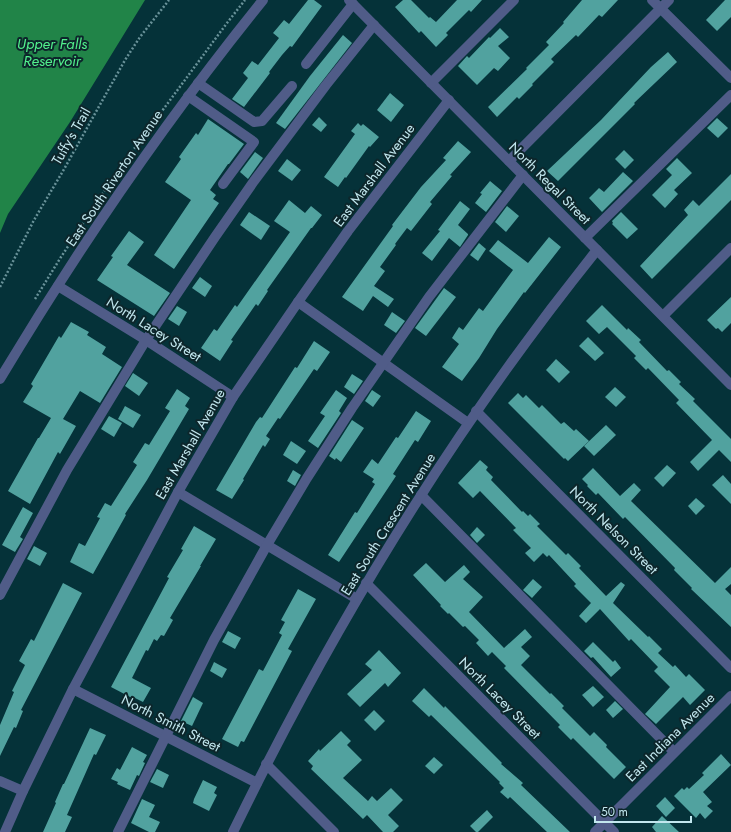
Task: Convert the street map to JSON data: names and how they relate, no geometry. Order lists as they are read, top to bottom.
{
  "streets": {
    "street": [
      "East Marshall Avenue",
      "East South Riverton Avenue",
      "North Regal Street",
      "North Lacey Street",
      "East South Crescent Avenue",
      "North Nelson Street",
      "North Smith Street",
      "East Indiana Avenue"
    ],
    "path": ["Tuffy's Trail"]
  },
  "crossings": [
    ["East Marshall Avenue", "North Regal Street"],
    ["East Marshall Avenue", "North Lacey Street"],
    ["East Marshall Avenue", "North Smith Street"],
    ["East South Riverton Avenue", "North Lacey Street"],
    ["North Regal Street", "East South Crescent Avenue"],
    ["North Lacey Street", "East South Crescent Avenue"],
    ["North Lacey Street", "East Indiana Avenue"],
    ["East South Crescent Avenue", "North Nelson Street"],
    ["East South Crescent Avenue", "North Smith Street"]
  ],
  "water": ["Upper Falls Reservoir"],
  "scale_bar": "50 m"
}
